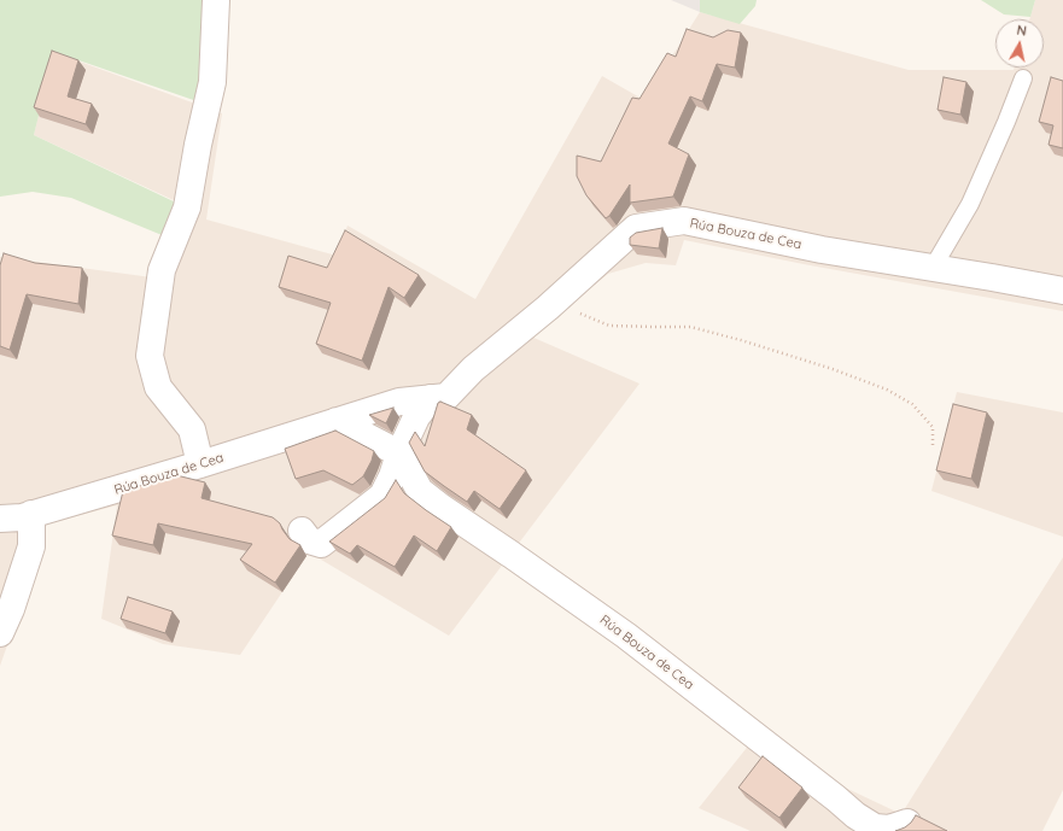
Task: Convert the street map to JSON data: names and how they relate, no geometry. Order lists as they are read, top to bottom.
{
  "streets": {
    "street": ["Rúa Bouza de Cea"]
  },
  "north": "top"
}
